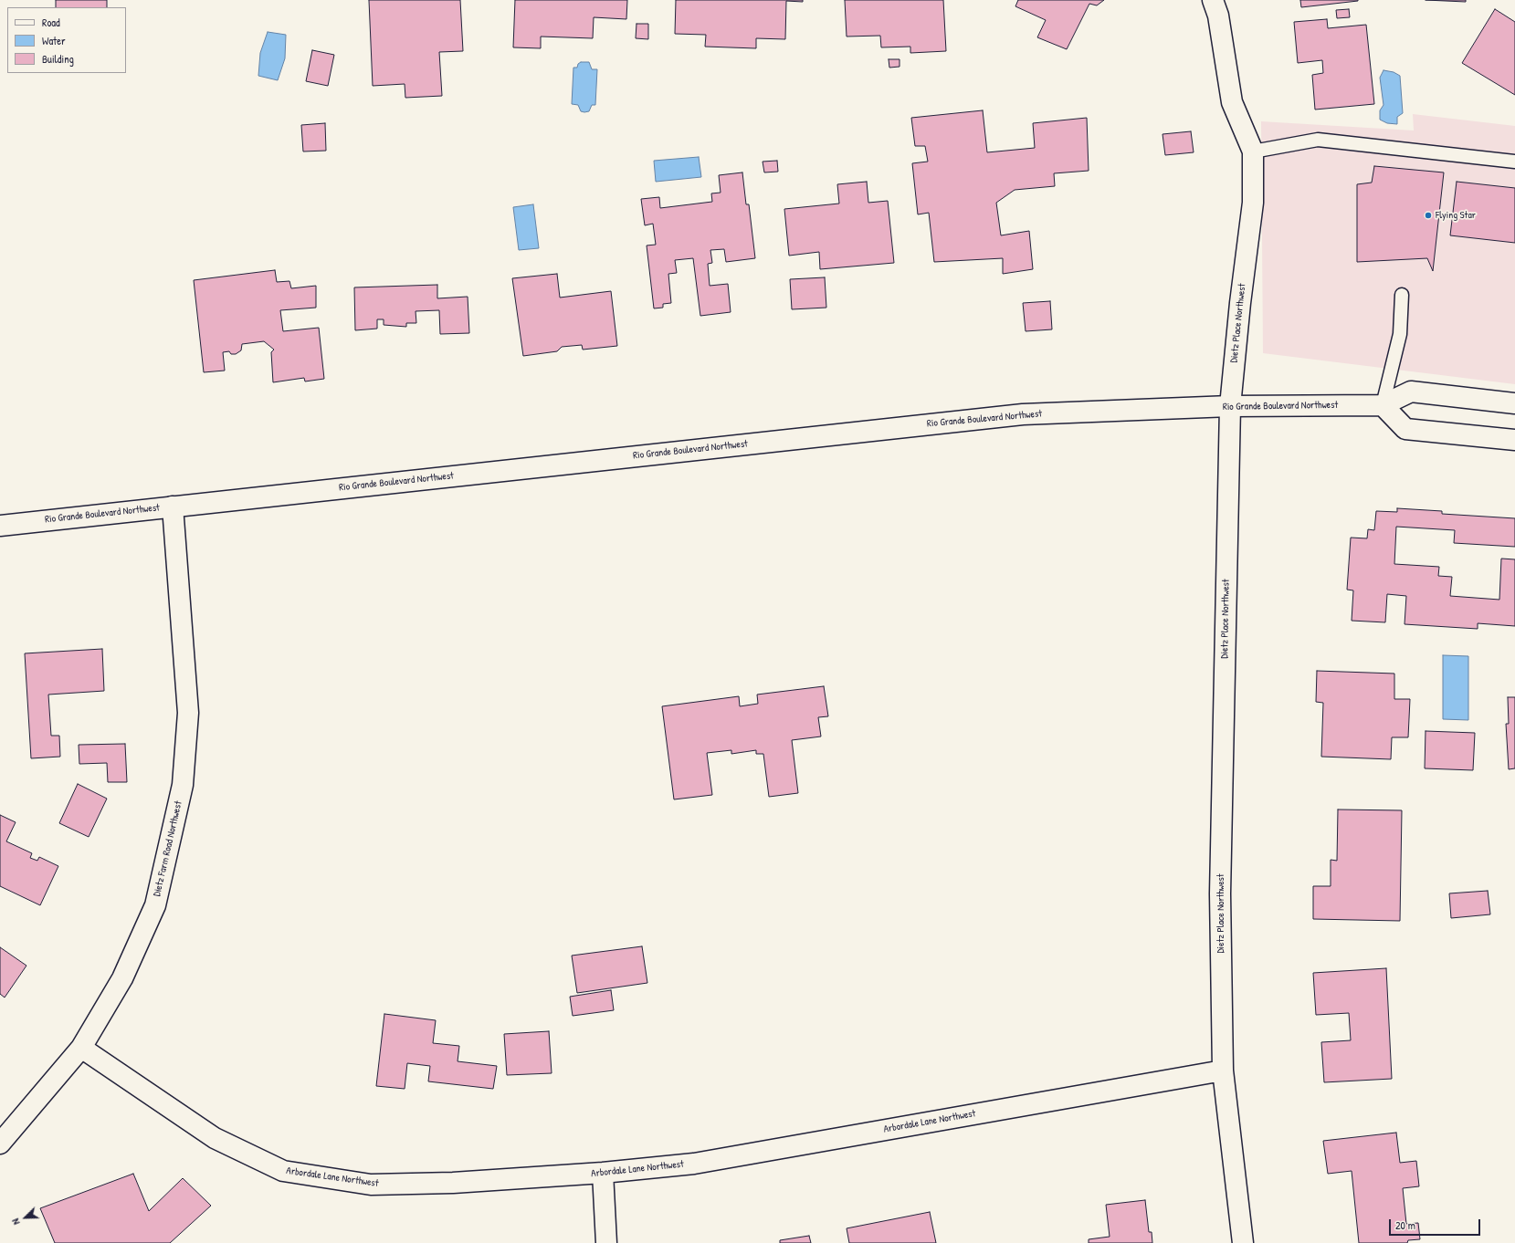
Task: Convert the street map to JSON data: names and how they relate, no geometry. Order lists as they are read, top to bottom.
{
  "streets": {
    "street": [
      "Dietz Place Northwest",
      "Rio Grande Boulevard Northwest",
      "Dietz Farm Road Northwest",
      "Arbordale Lane Northwest"
    ]
  },
  "crossings": [
    ["Dietz Place Northwest", "Rio Grande Boulevard Northwest"],
    ["Dietz Place Northwest", "Arbordale Lane Northwest"],
    ["Rio Grande Boulevard Northwest", "Dietz Farm Road Northwest"],
    ["Dietz Farm Road Northwest", "Arbordale Lane Northwest"]
  ],
  "places": ["Flying Star"],
  "legend": ["Road", "Water", "Building"],
  "scale_bar": "20 m",
  "north": "bottom left"
}
